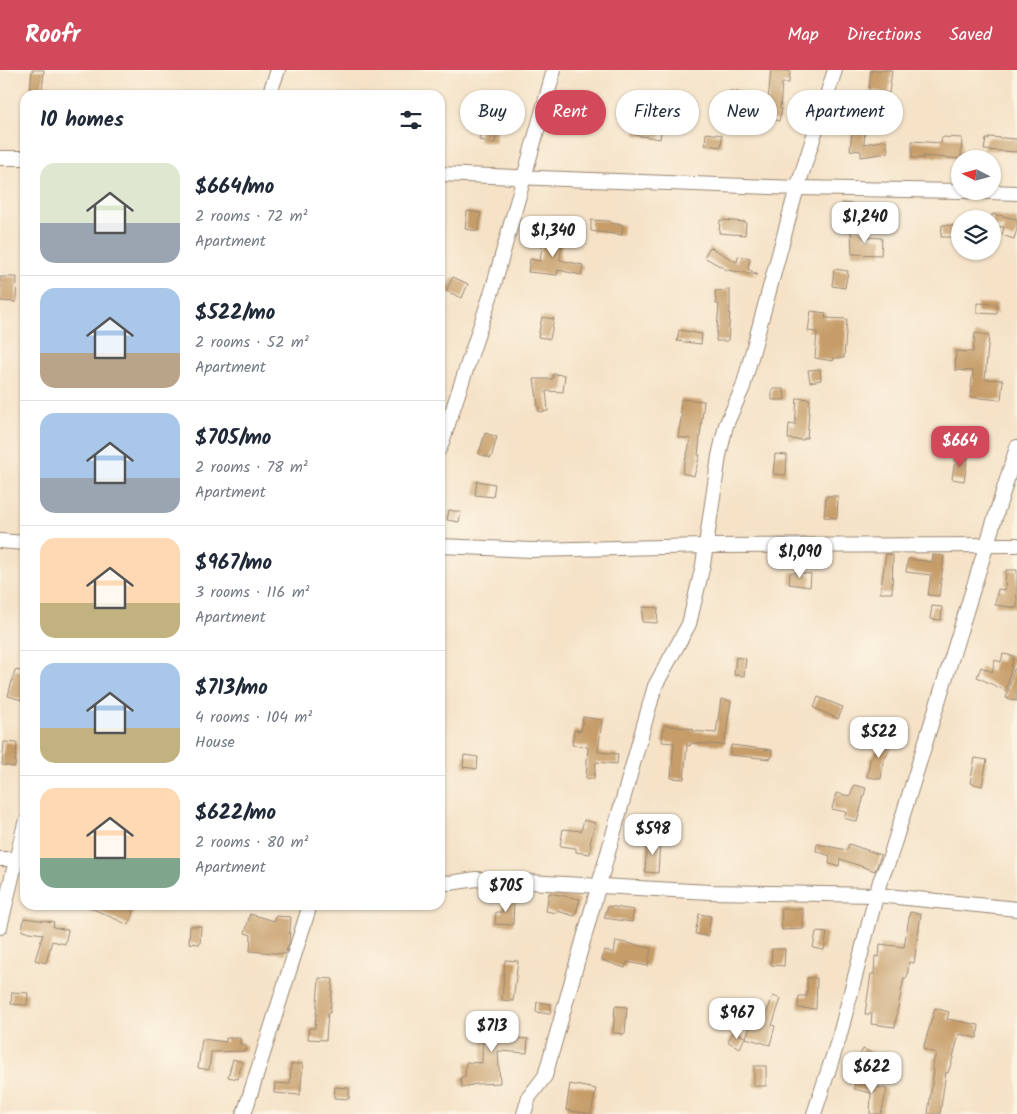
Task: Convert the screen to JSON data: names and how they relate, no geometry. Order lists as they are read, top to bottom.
{
  "north": "left",
  "page": {
    "header": "Roofr",
    "nav": ["Map", "Directions", "Saved"],
    "chip": [
      "Buy",
      "Rent",
      "Filters",
      "New",
      "Apartment"
    ],
    "heading": "10 homes",
    "list": [
      {
        "name": "$664/mo",
        "note": "2 rooms · 72 m² · Apartment"
      },
      {
        "name": "$522/mo",
        "note": "2 rooms · 52 m² · Apartment"
      },
      {
        "name": "$705/mo",
        "note": "2 rooms · 78 m² · Apartment"
      },
      {
        "name": "$967/mo",
        "note": "3 rooms · 116 m² · Apartment"
      },
      {
        "name": "$713/mo",
        "note": "4 rooms · 104 m² · House"
      },
      {
        "name": "$622/mo",
        "note": "2 rooms · 80 m² · Apartment"
      }
    ],
    "price": [
      "$1,240",
      "$1,340",
      "$664",
      "$1,090",
      "$522",
      "$598",
      "$705",
      "$967",
      "$713",
      "$622"
    ]
  }
}
